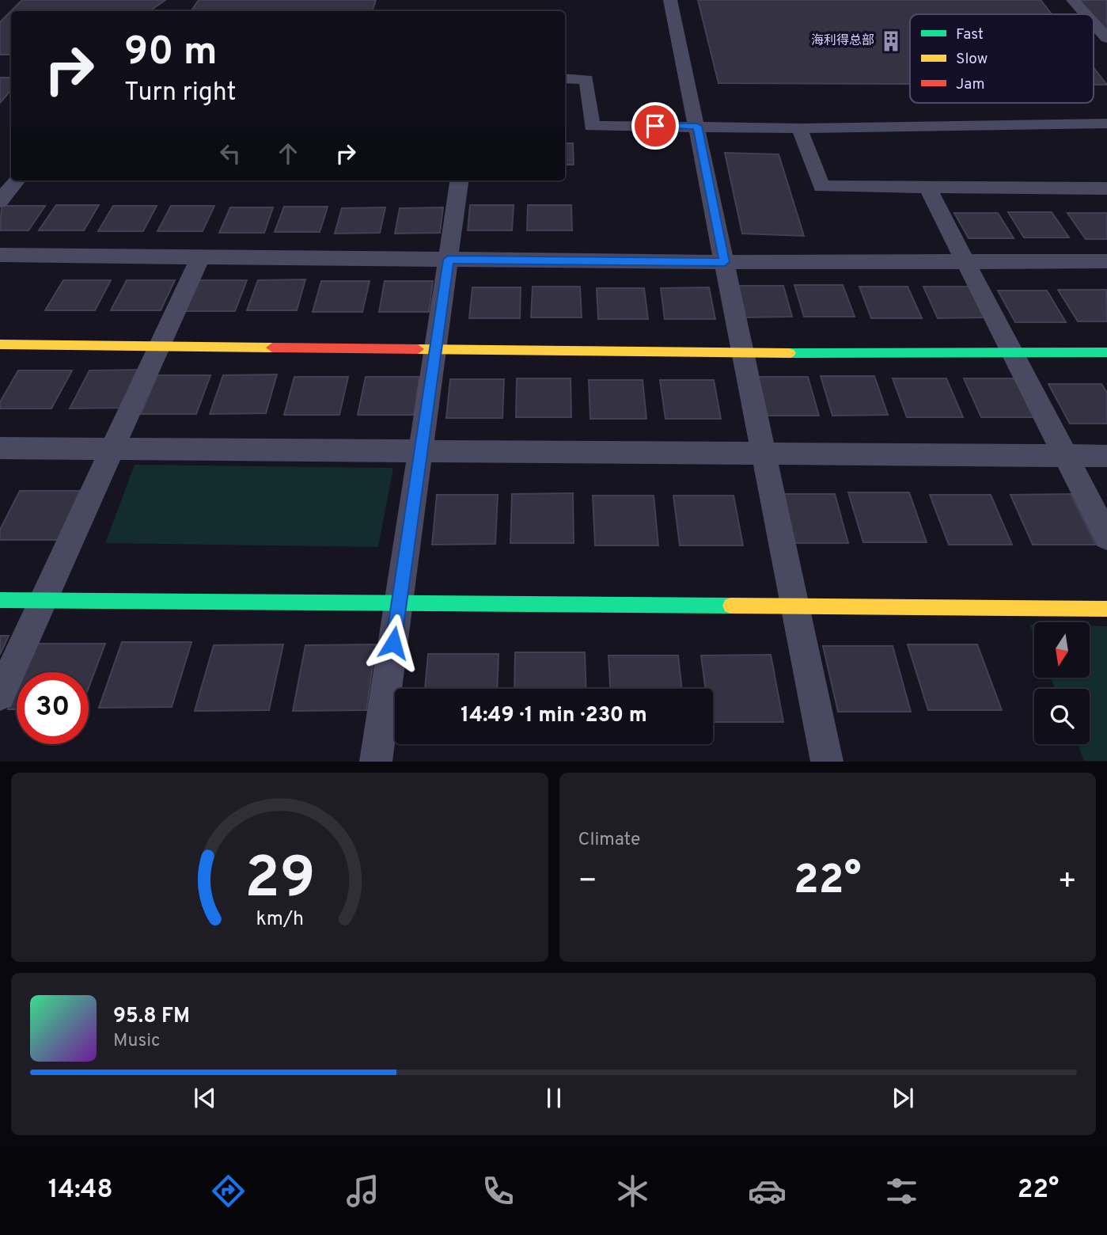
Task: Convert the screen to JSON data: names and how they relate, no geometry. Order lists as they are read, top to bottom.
{
  "places": {
    "building": ["海利得总部"]
  },
  "legend": ["Fast", "Slow", "Jam"],
  "north": "bottom",
  "page": {
    "turn": ["90 m", "Turn right"],
    "limit": "30",
    "trip": "14:49 · 1 min · 230 m",
    "tile": "Climate",
    "heat": ["−", "22°", "+"],
    "song": ["95.8 FM", "Music"],
    "tabs": ["14:48", "22°"],
    "gauge": ["29", "km/h"]
  }
}
